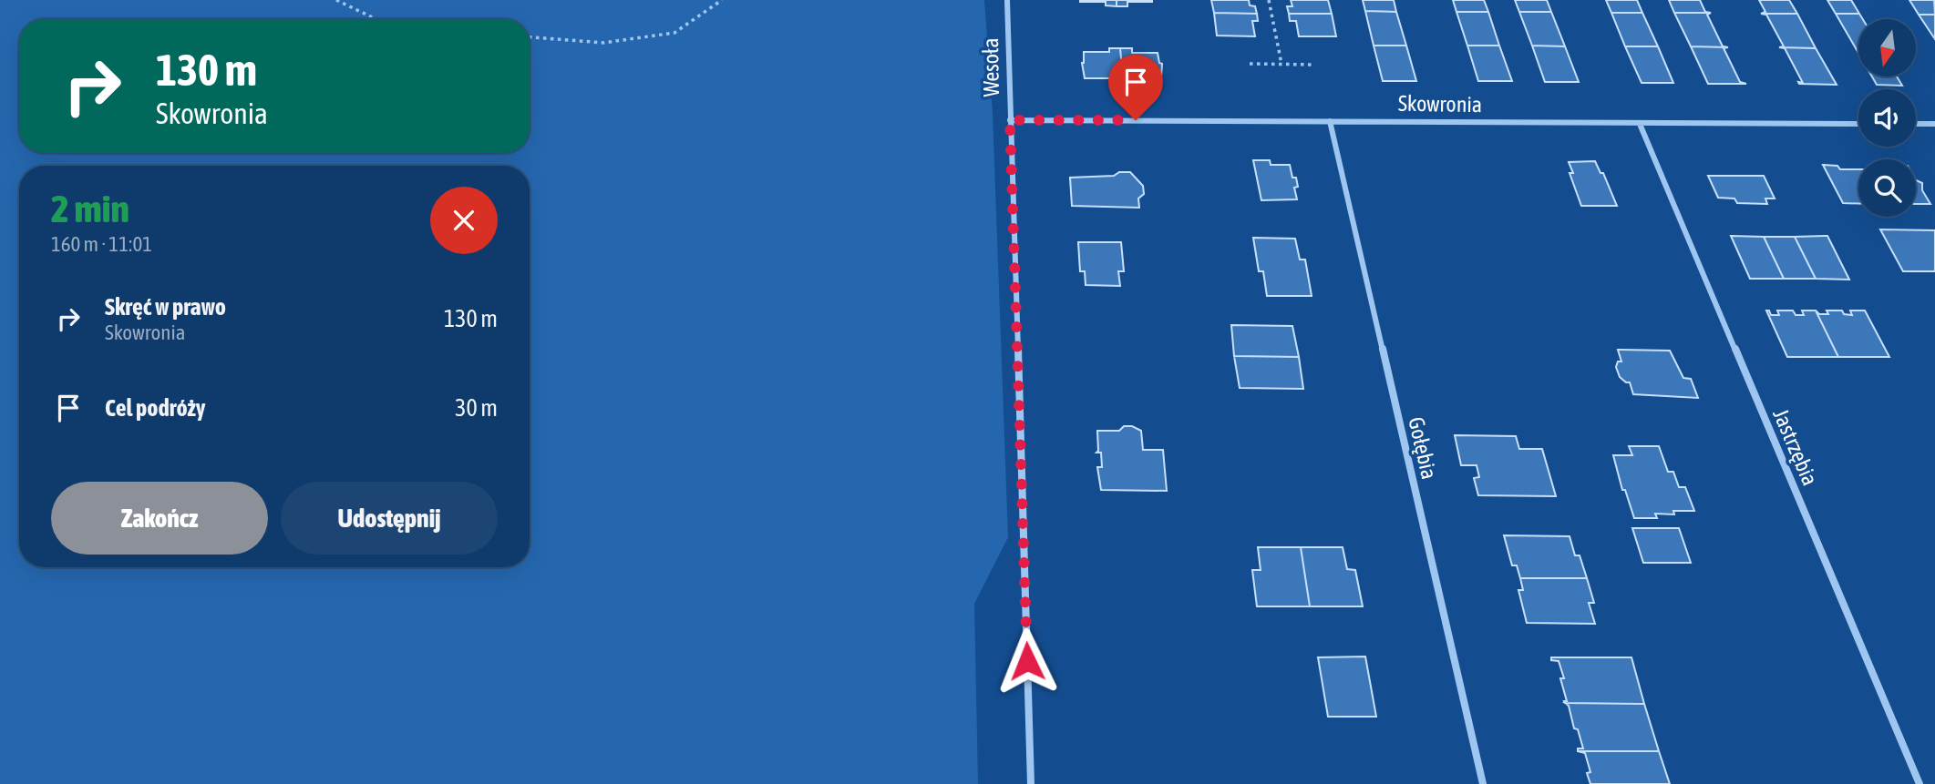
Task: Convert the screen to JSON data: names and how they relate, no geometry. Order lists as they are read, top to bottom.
{
  "streets": {
    "street": [
      "Wesoła",
      "Skowronia",
      "Jastrzębia",
      "Gołębia"
    ]
  },
  "crossings": [
    ["Wesoła", "Skowronia"],
    ["Skowronia", "Jastrzębia"],
    ["Skowronia", "Gołębia"]
  ],
  "north": "bottom",
  "page": {
    "turn": ["130 m", "Skowronia"],
    "heading": ["2 min", "160 m · 11:01"],
    "list": [
      {
        "name": "Skręć w prawo",
        "note": "Skowronia",
        "value": "130 m"
      },
      {
        "name": "Cel podróży",
        "value": "30 m"
      }
    ],
    "buttons": ["Zakończ", "Udostępnij"]
  }
}
